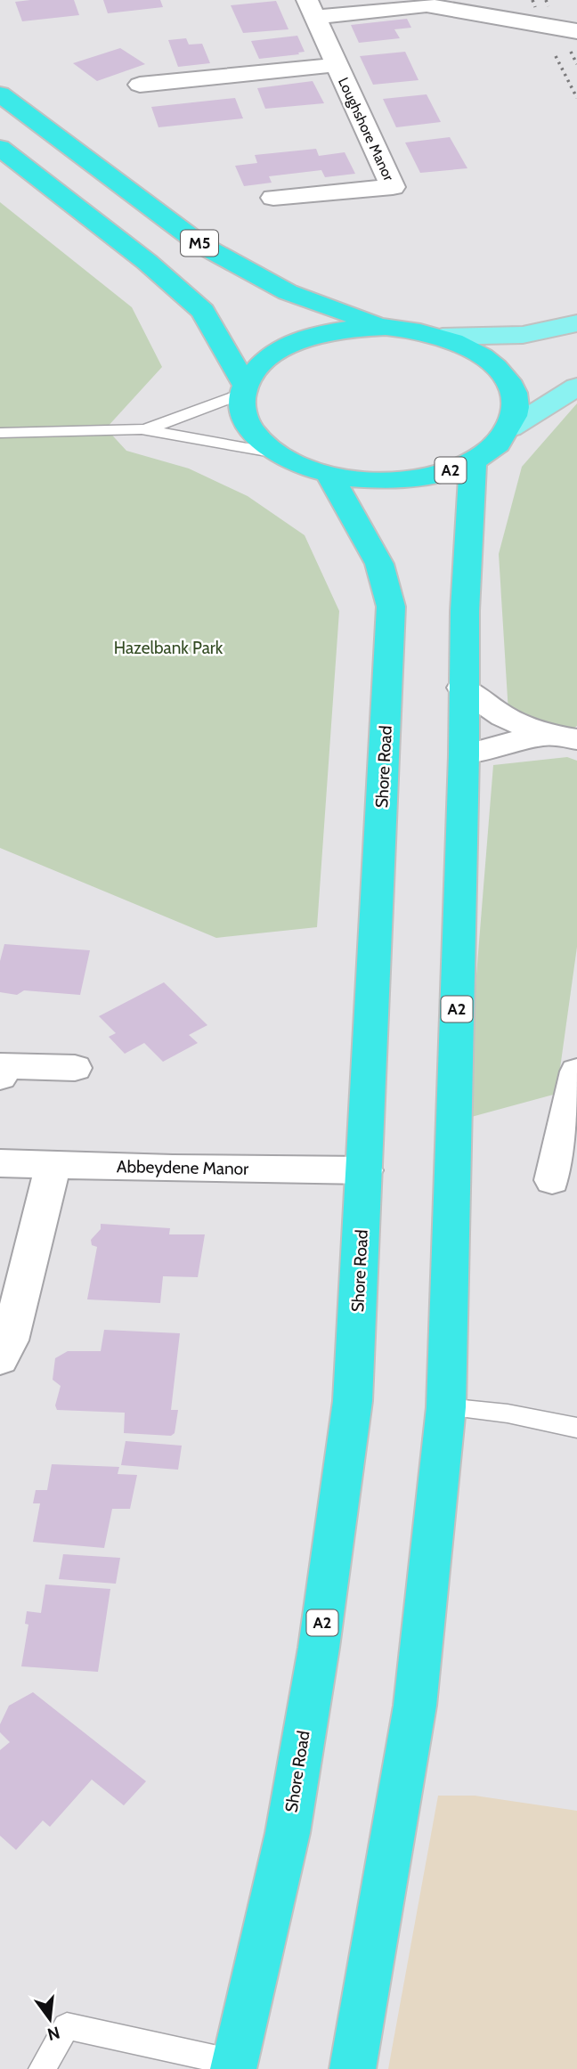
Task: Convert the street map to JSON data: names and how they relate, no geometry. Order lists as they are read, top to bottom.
{
  "streets": {
    "highway": ["M5", "A2", "Shore Road"],
    "street": ["Loughshore Manor", "Abbeydene Manor"]
  },
  "crossings": [
    ["M5", "A2"],
    ["M5", "Shore Road"],
    ["A2", "Shore Road"],
    ["Shore Road", "Abbeydene Manor"]
  ],
  "parks": ["Hazelbank Park"],
  "north": "bottom"
}
